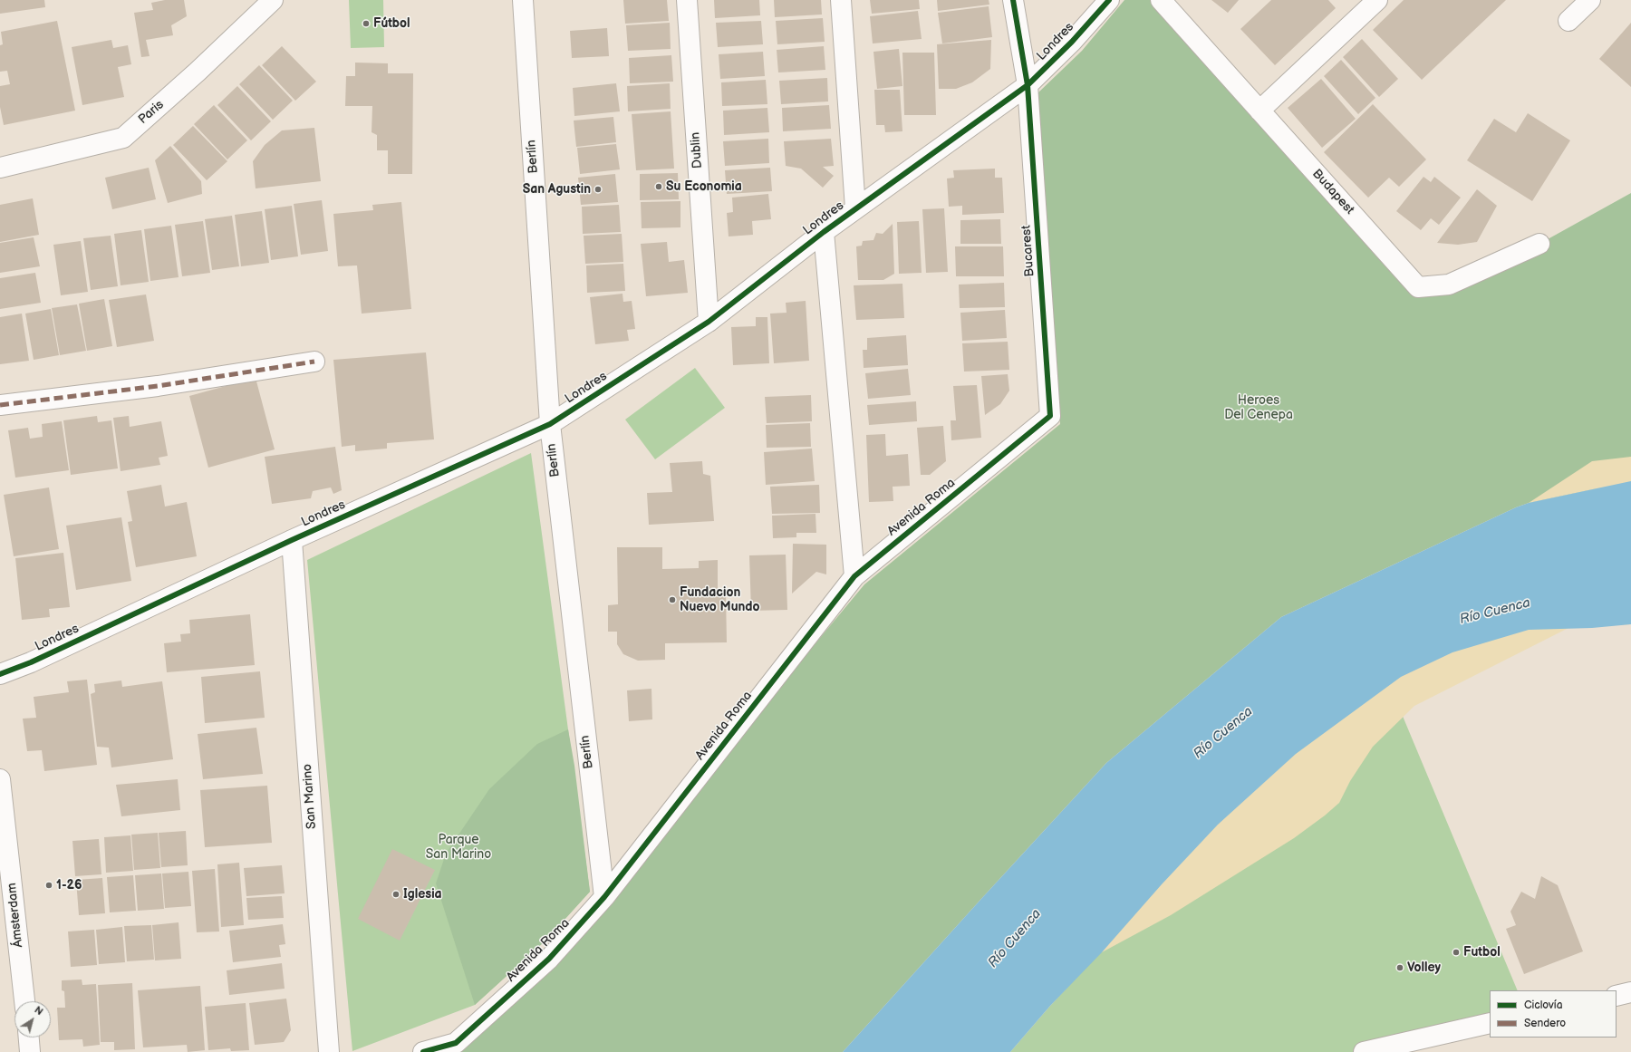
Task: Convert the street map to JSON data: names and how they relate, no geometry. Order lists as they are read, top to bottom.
{
  "streets": {
    "street": [
      "Londres",
      "Paris",
      "Dublin",
      "Berlín",
      "Budapest",
      "Bucarest",
      "Avenida Roma",
      "San Marino",
      "Ámsterdam"
    ]
  },
  "crossings": [
    ["Londres", "Dublin"],
    ["Londres", "Berlín"],
    ["Londres", "Bucarest"],
    ["Londres", "San Marino"],
    ["Berlín", "Avenida Roma"],
    ["Bucarest", "Avenida Roma"]
  ],
  "water": ["Río Cuenca"],
  "parks": ["Heroes Del Cenepa", "Parque San Marino"],
  "places": [
    "Fútbol",
    "Su Economia",
    "San Agustin",
    "Fundacion Nuevo Mundo",
    "1-26",
    "Iglesia",
    "Futbol",
    "Volley"
  ],
  "legend": ["Ciclovía", "Sendero"],
  "north": "top right"
}
